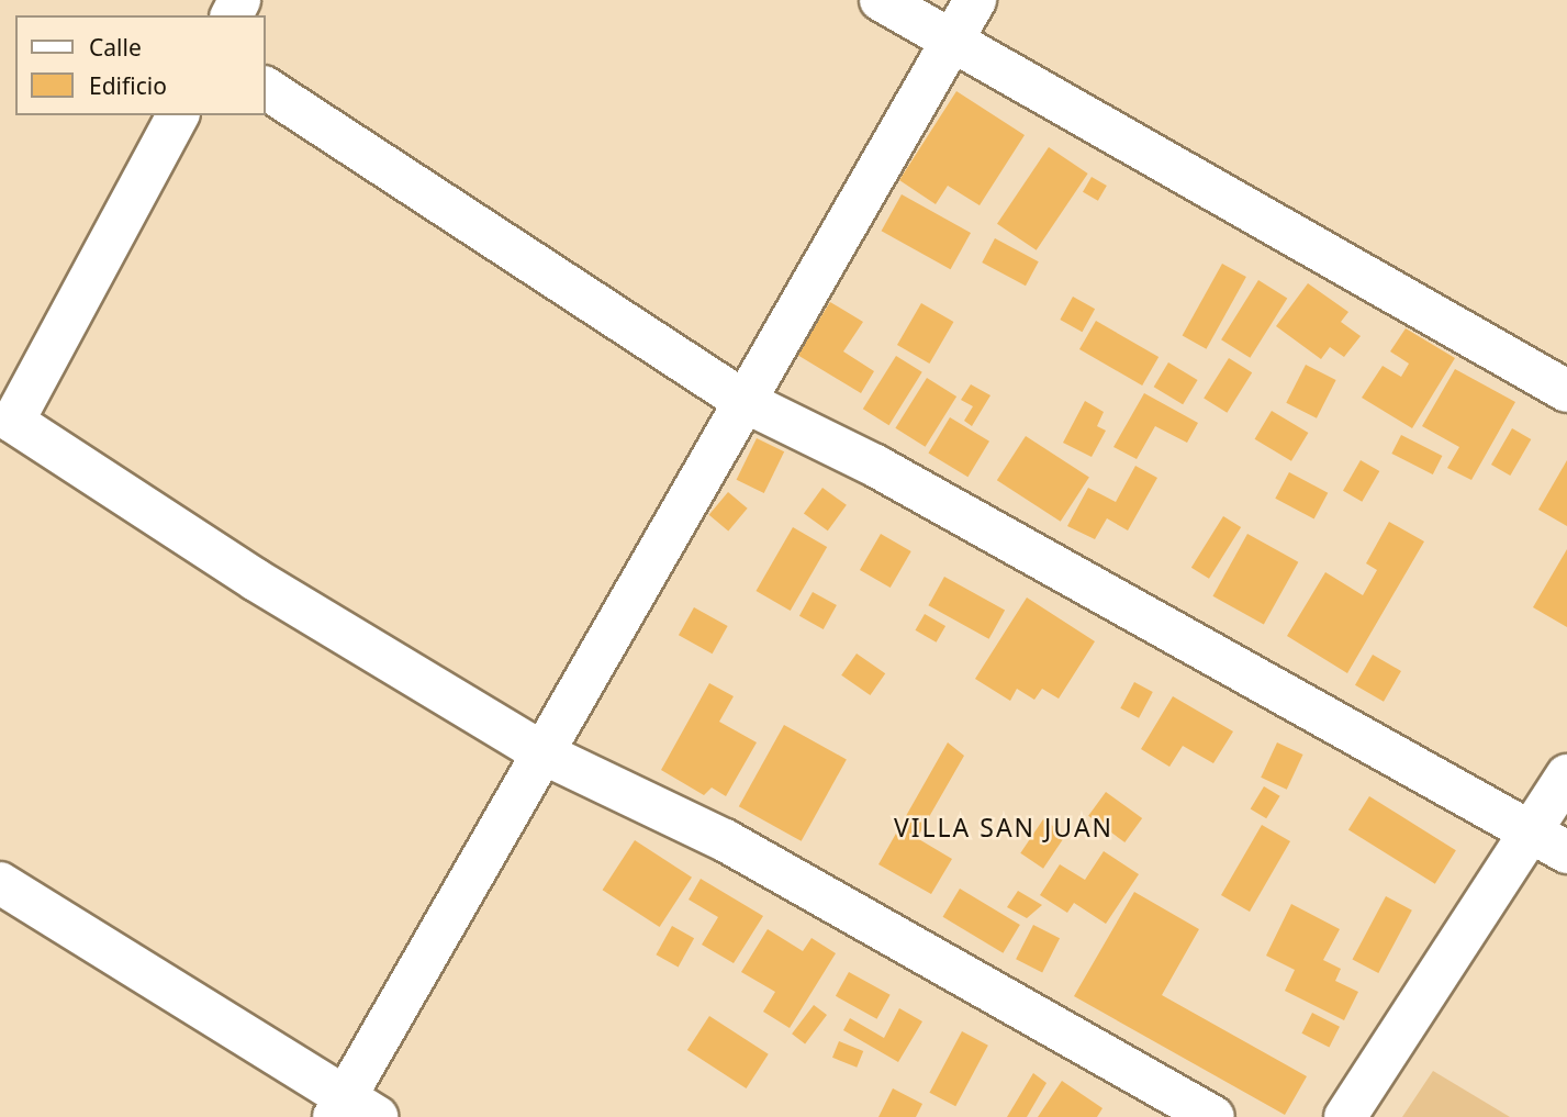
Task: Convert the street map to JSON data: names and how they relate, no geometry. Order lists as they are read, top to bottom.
{
  "districts": ["VILLA SAN JUAN"],
  "legend": ["Calle", "Edificio"]
}
